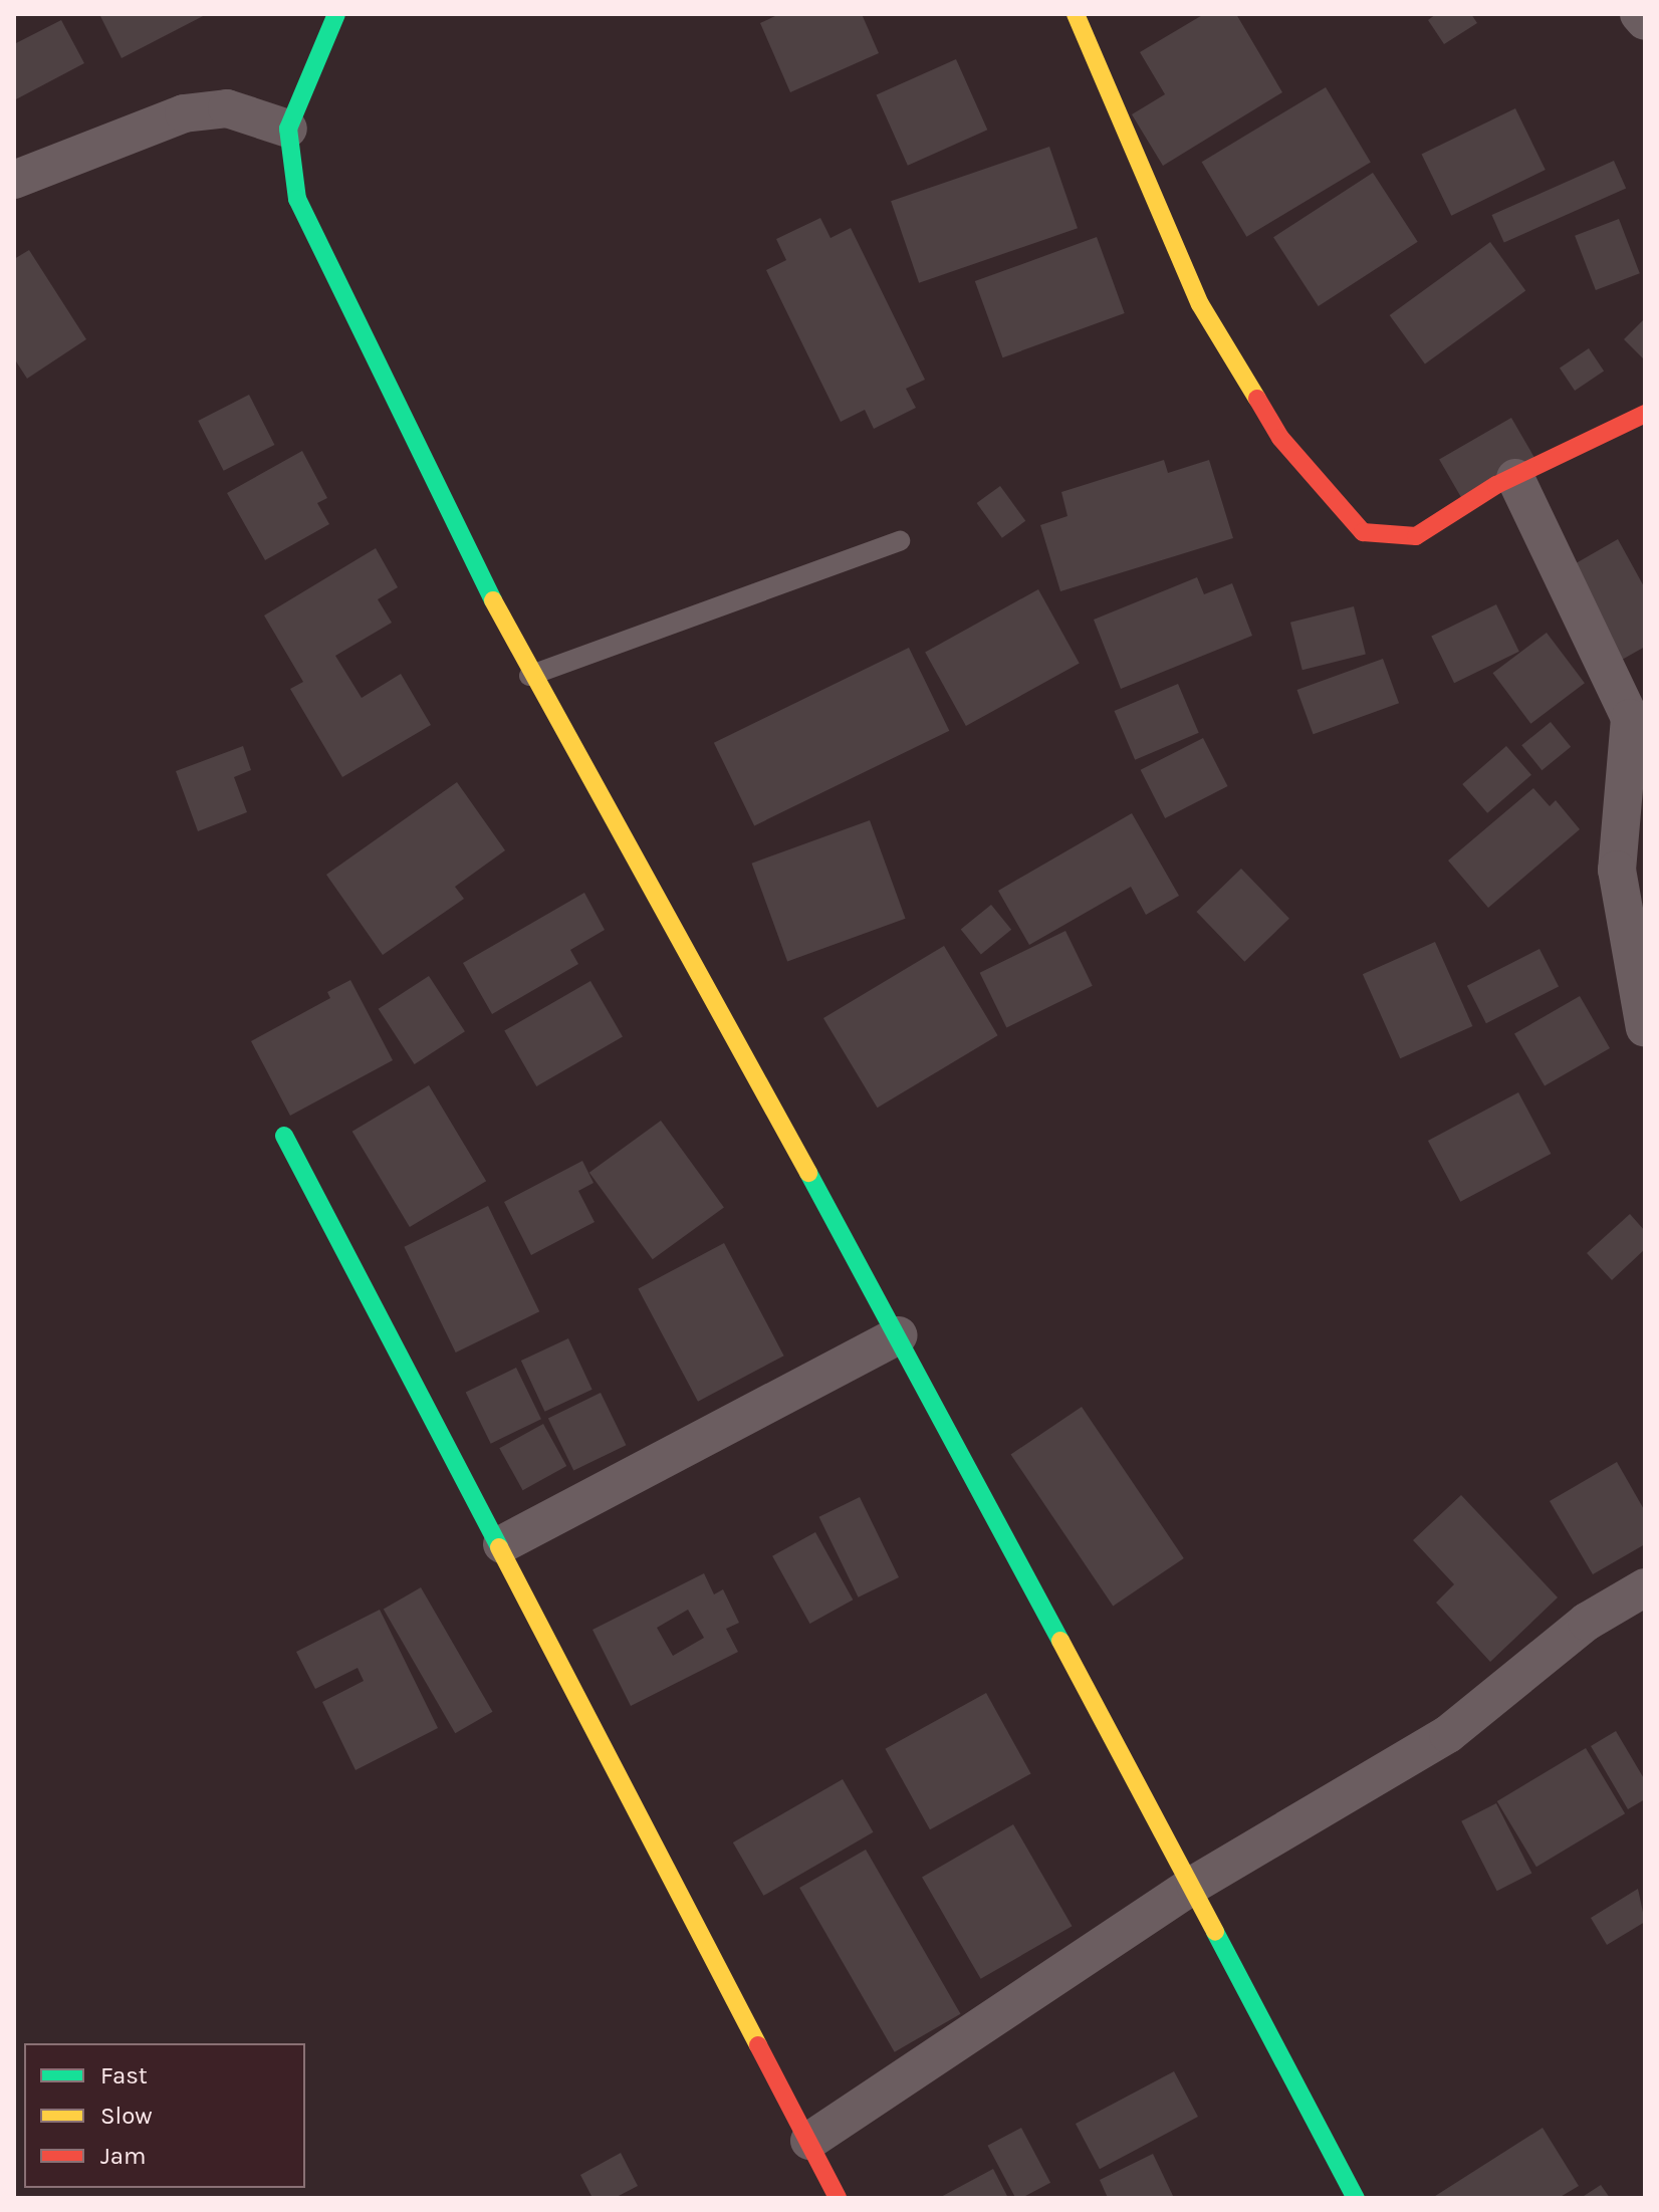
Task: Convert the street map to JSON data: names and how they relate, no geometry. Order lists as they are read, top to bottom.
{
  "legend": ["Fast", "Slow", "Jam"]
}
